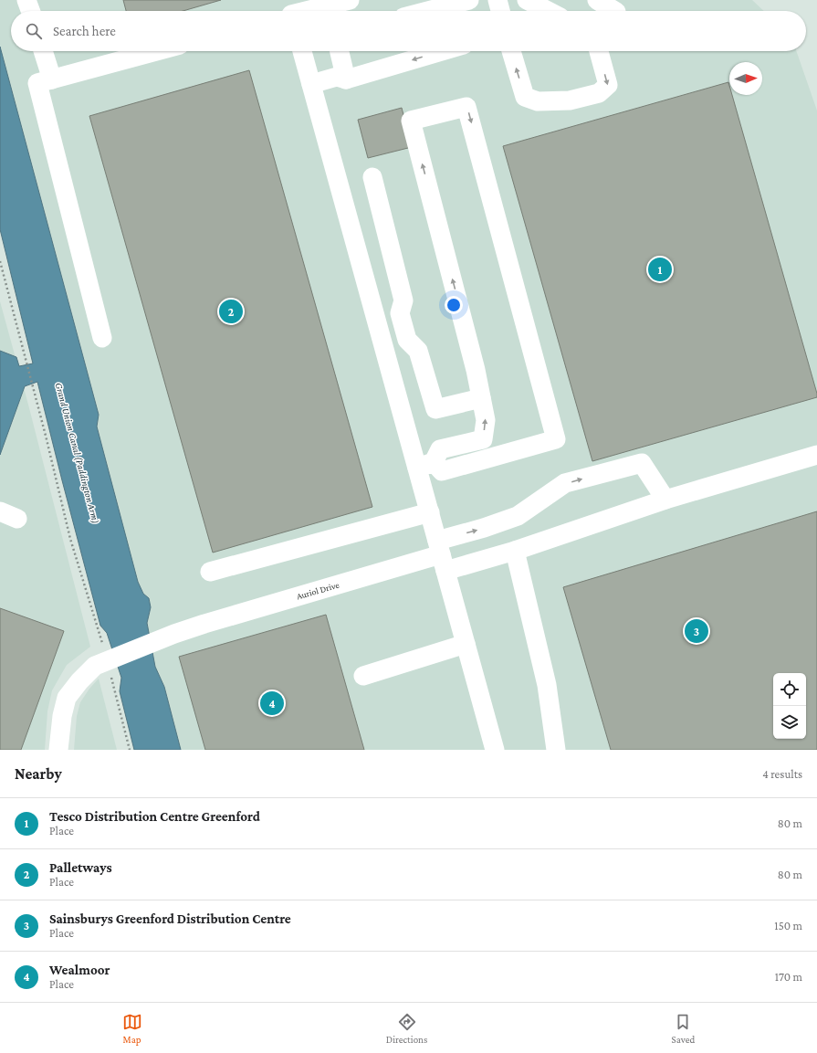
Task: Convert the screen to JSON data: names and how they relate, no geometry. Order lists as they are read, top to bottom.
{
  "streets": {
    "lane": ["Auriol Drive"]
  },
  "water": ["Grand Union Canal (Paddington Arm)"],
  "north": "right",
  "page": {
    "search": "Search here",
    "pins": [
      "1",
      "2",
      "3",
      "4"
    ],
    "heading": ["Nearby", "4 results"],
    "list": [
      {
        "mark": "1",
        "name": "Tesco Distribution Centre Greenford",
        "note": "Place",
        "value": "80 m"
      },
      {
        "mark": "2",
        "name": "Palletways",
        "note": "Place",
        "value": "80 m"
      },
      {
        "mark": "3",
        "name": "Sainsburys Greenford Distribution Centre",
        "note": "Place",
        "value": "150 m"
      },
      {
        "mark": "4",
        "name": "Wealmoor",
        "note": "Place",
        "value": "170 m"
      }
    ],
    "nav": ["Map", "Directions", "Saved"]
  }
}
